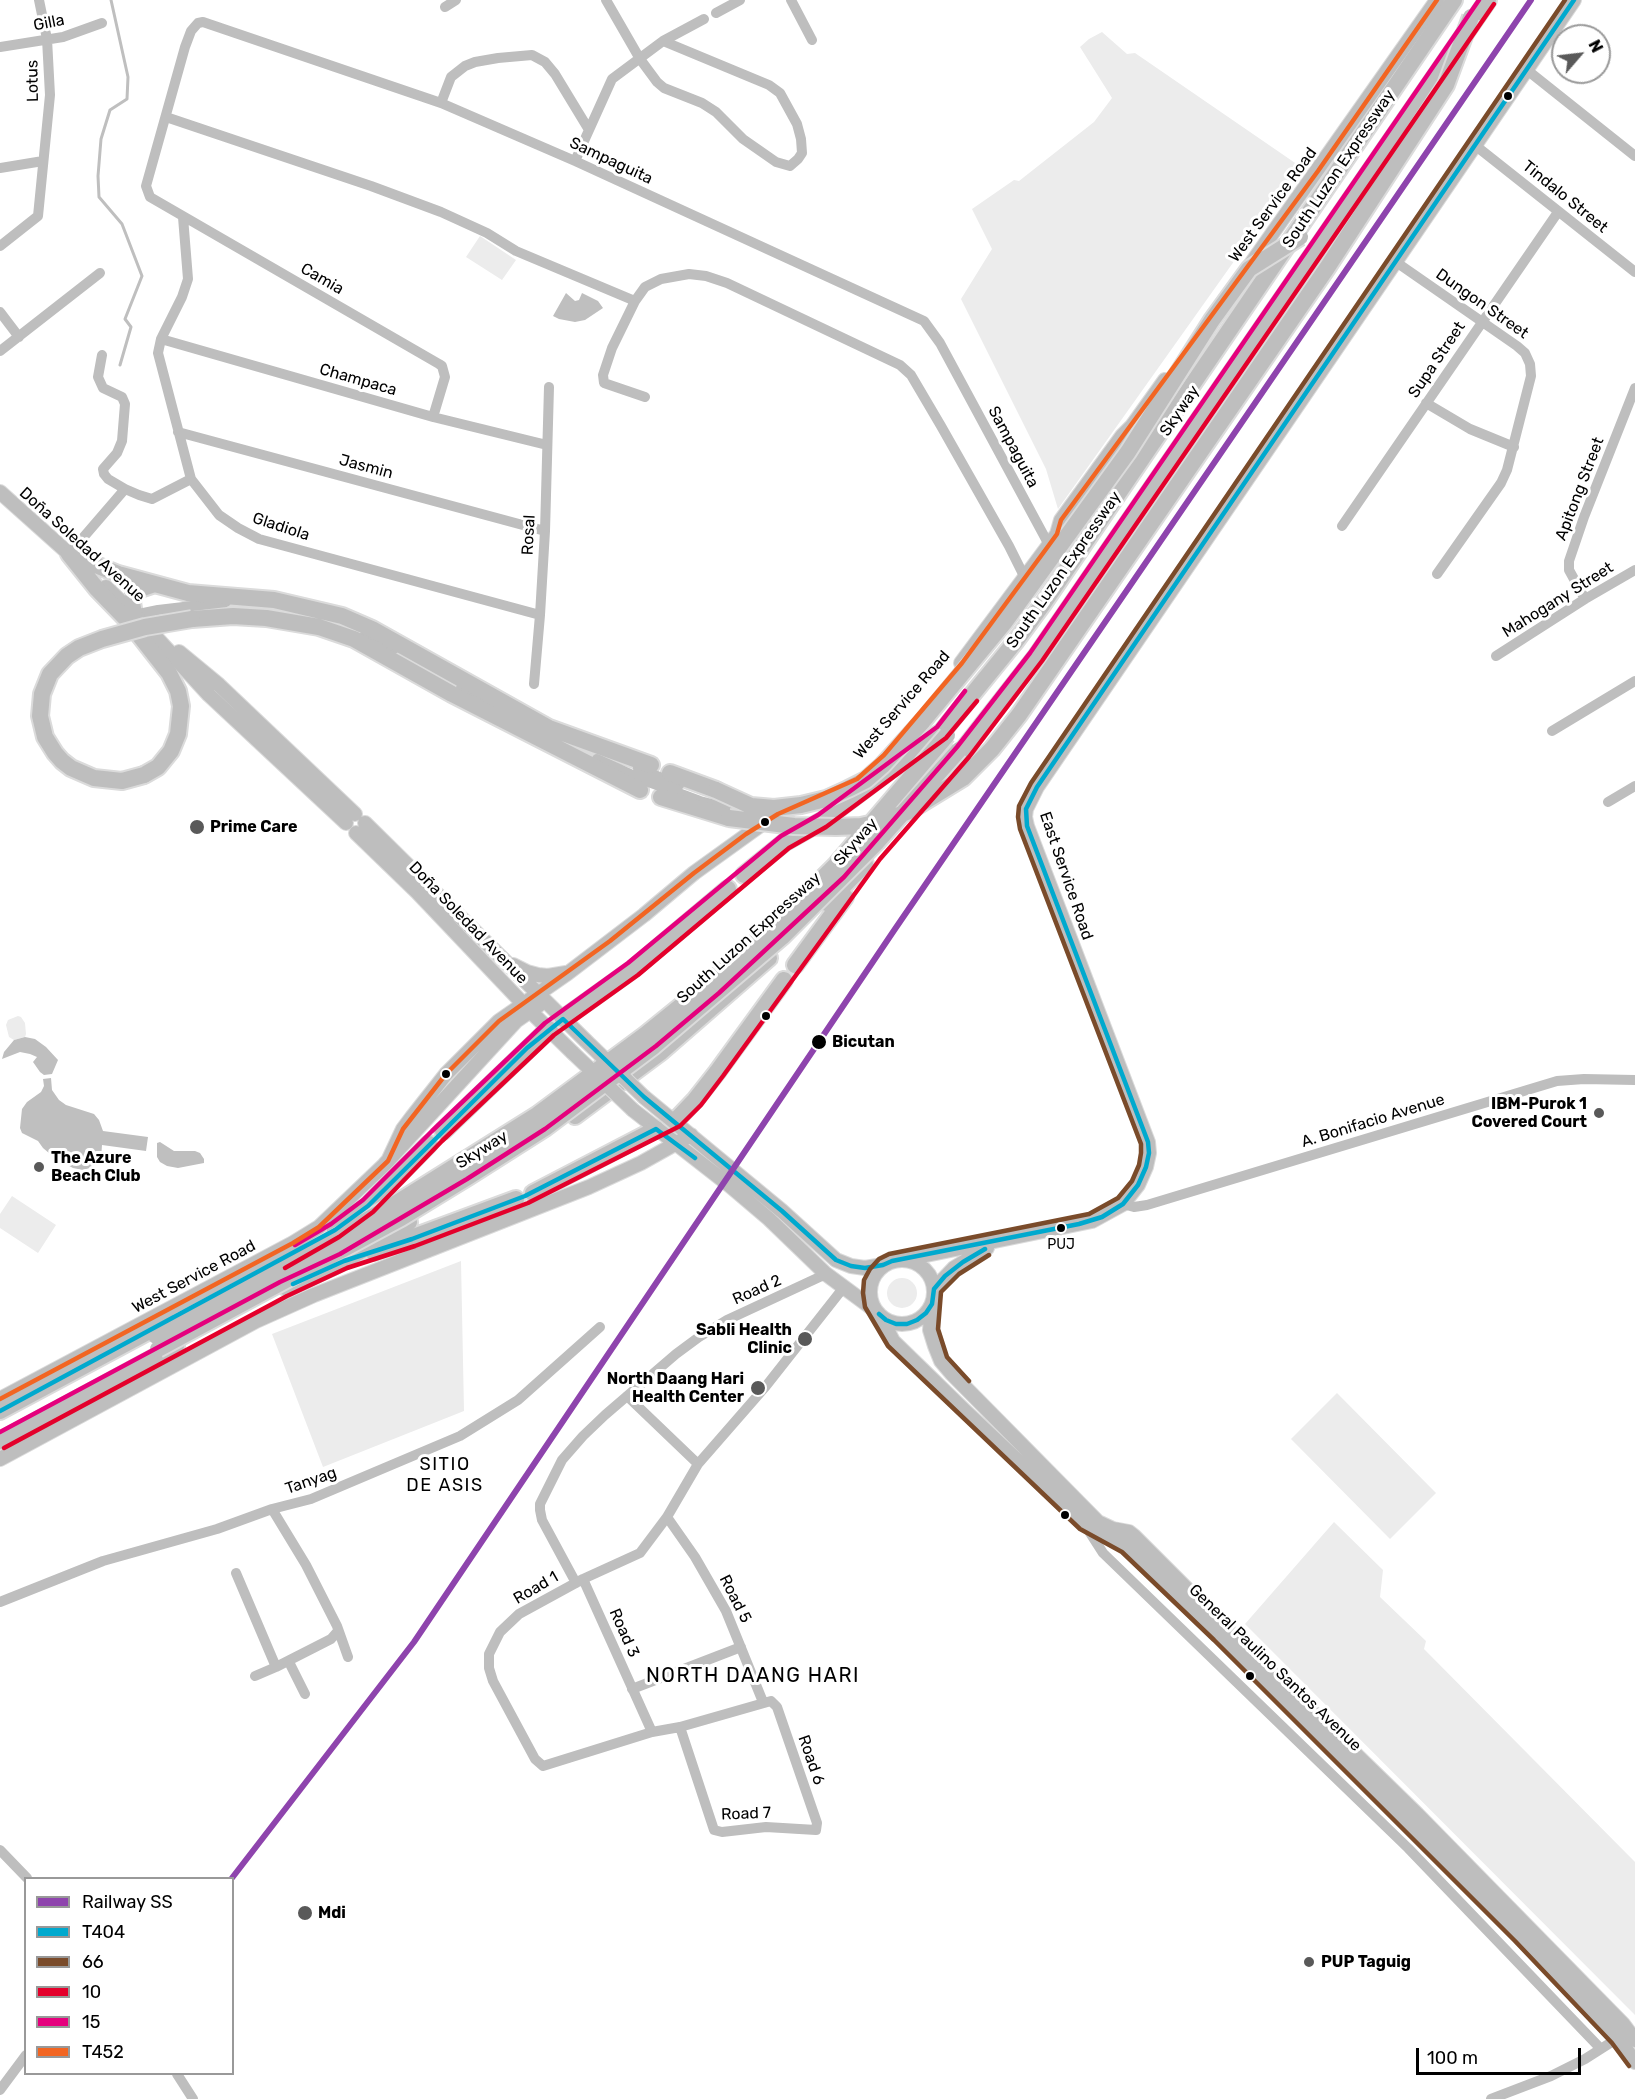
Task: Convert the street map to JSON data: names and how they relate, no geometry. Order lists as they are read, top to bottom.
{
  "streets": {
    "highway": ["South Luzon Expressway", "Skyway"],
    "main road": [
      "West Service Road",
      "Doña Soledad Avenue",
      "East Service Road",
      "General Paulino Santos Avenue"
    ],
    "street": [
      "Gilla",
      "Lotus",
      "Sampaguita",
      "Tindalo Street",
      "Camia",
      "Dungon Street",
      "Supa Street",
      "Champaca",
      "Jasmin",
      "Apitong Street",
      "Gladiola",
      "Rosal",
      "Mahogany Street",
      "A. Bonifacio Avenue",
      "Road 2",
      "Tanyag",
      "Road 1",
      "Road 5",
      "Road 3",
      "Road 6",
      "Road 7"
    ]
  },
  "crossings": [
    ["Gilla", "Lotus"],
    ["Sampaguita", "West Service Road"],
    ["Sampaguita", "Camia"],
    ["Tindalo Street", "Supa Street"],
    ["Tindalo Street", "East Service Road"],
    ["West Service Road", "Doña Soledad Avenue"],
    ["Camia", "Champaca"],
    ["Camia", "Gladiola"],
    ["Dungon Street", "Supa Street"],
    ["Dungon Street", "East Service Road"],
    ["Champaca", "Gladiola"],
    ["Champaca", "Rosal"],
    ["Jasmin", "Gladiola"],
    ["Jasmin", "Rosal"],
    ["Apitong Street", "Mahogany Street"],
    ["Gladiola", "Rosal"],
    ["Doña Soledad Avenue", "General Paulino Santos Avenue"],
    ["East Service Road", "A. Bonifacio Avenue"],
    ["East Service Road", "General Paulino Santos Avenue"],
    ["Road 2", "Road 1"],
    ["Road 2", "Road 3"],
    ["Road 2", "General Paulino Santos Avenue"],
    ["Road 1", "Road 5"],
    ["Road 1", "Road 3"],
    ["Road 1", "General Paulino Santos Avenue"],
    ["Road 1", "Road 6"],
    ["Road 1", "Road 7"],
    ["Road 5", "Road 6"],
    ["Road 6", "Road 7"]
  ],
  "districts": ["SITIO DE ASIS", "NORTH DAANG HARI"],
  "places": [
    "Prime Care",
    "Bicutan",
    "IBM-Purok 1 Covered Court",
    "The Azure Beach Club",
    "PUJ",
    "Sabli Health Clinic",
    "North Daang Hari Health Center",
    "Mdi",
    "PUP Taguig"
  ],
  "lines": [
    "rail line SS",
    "transit line T404",
    "transit line 66",
    "transit line 15",
    "transit line T452",
    "transit line 10"
  ],
  "legend": [
    "Railway SS",
    "T404",
    "66",
    "10",
    "15",
    "T452"
  ],
  "scale_bar": "100 m",
  "north": "top right"
}
